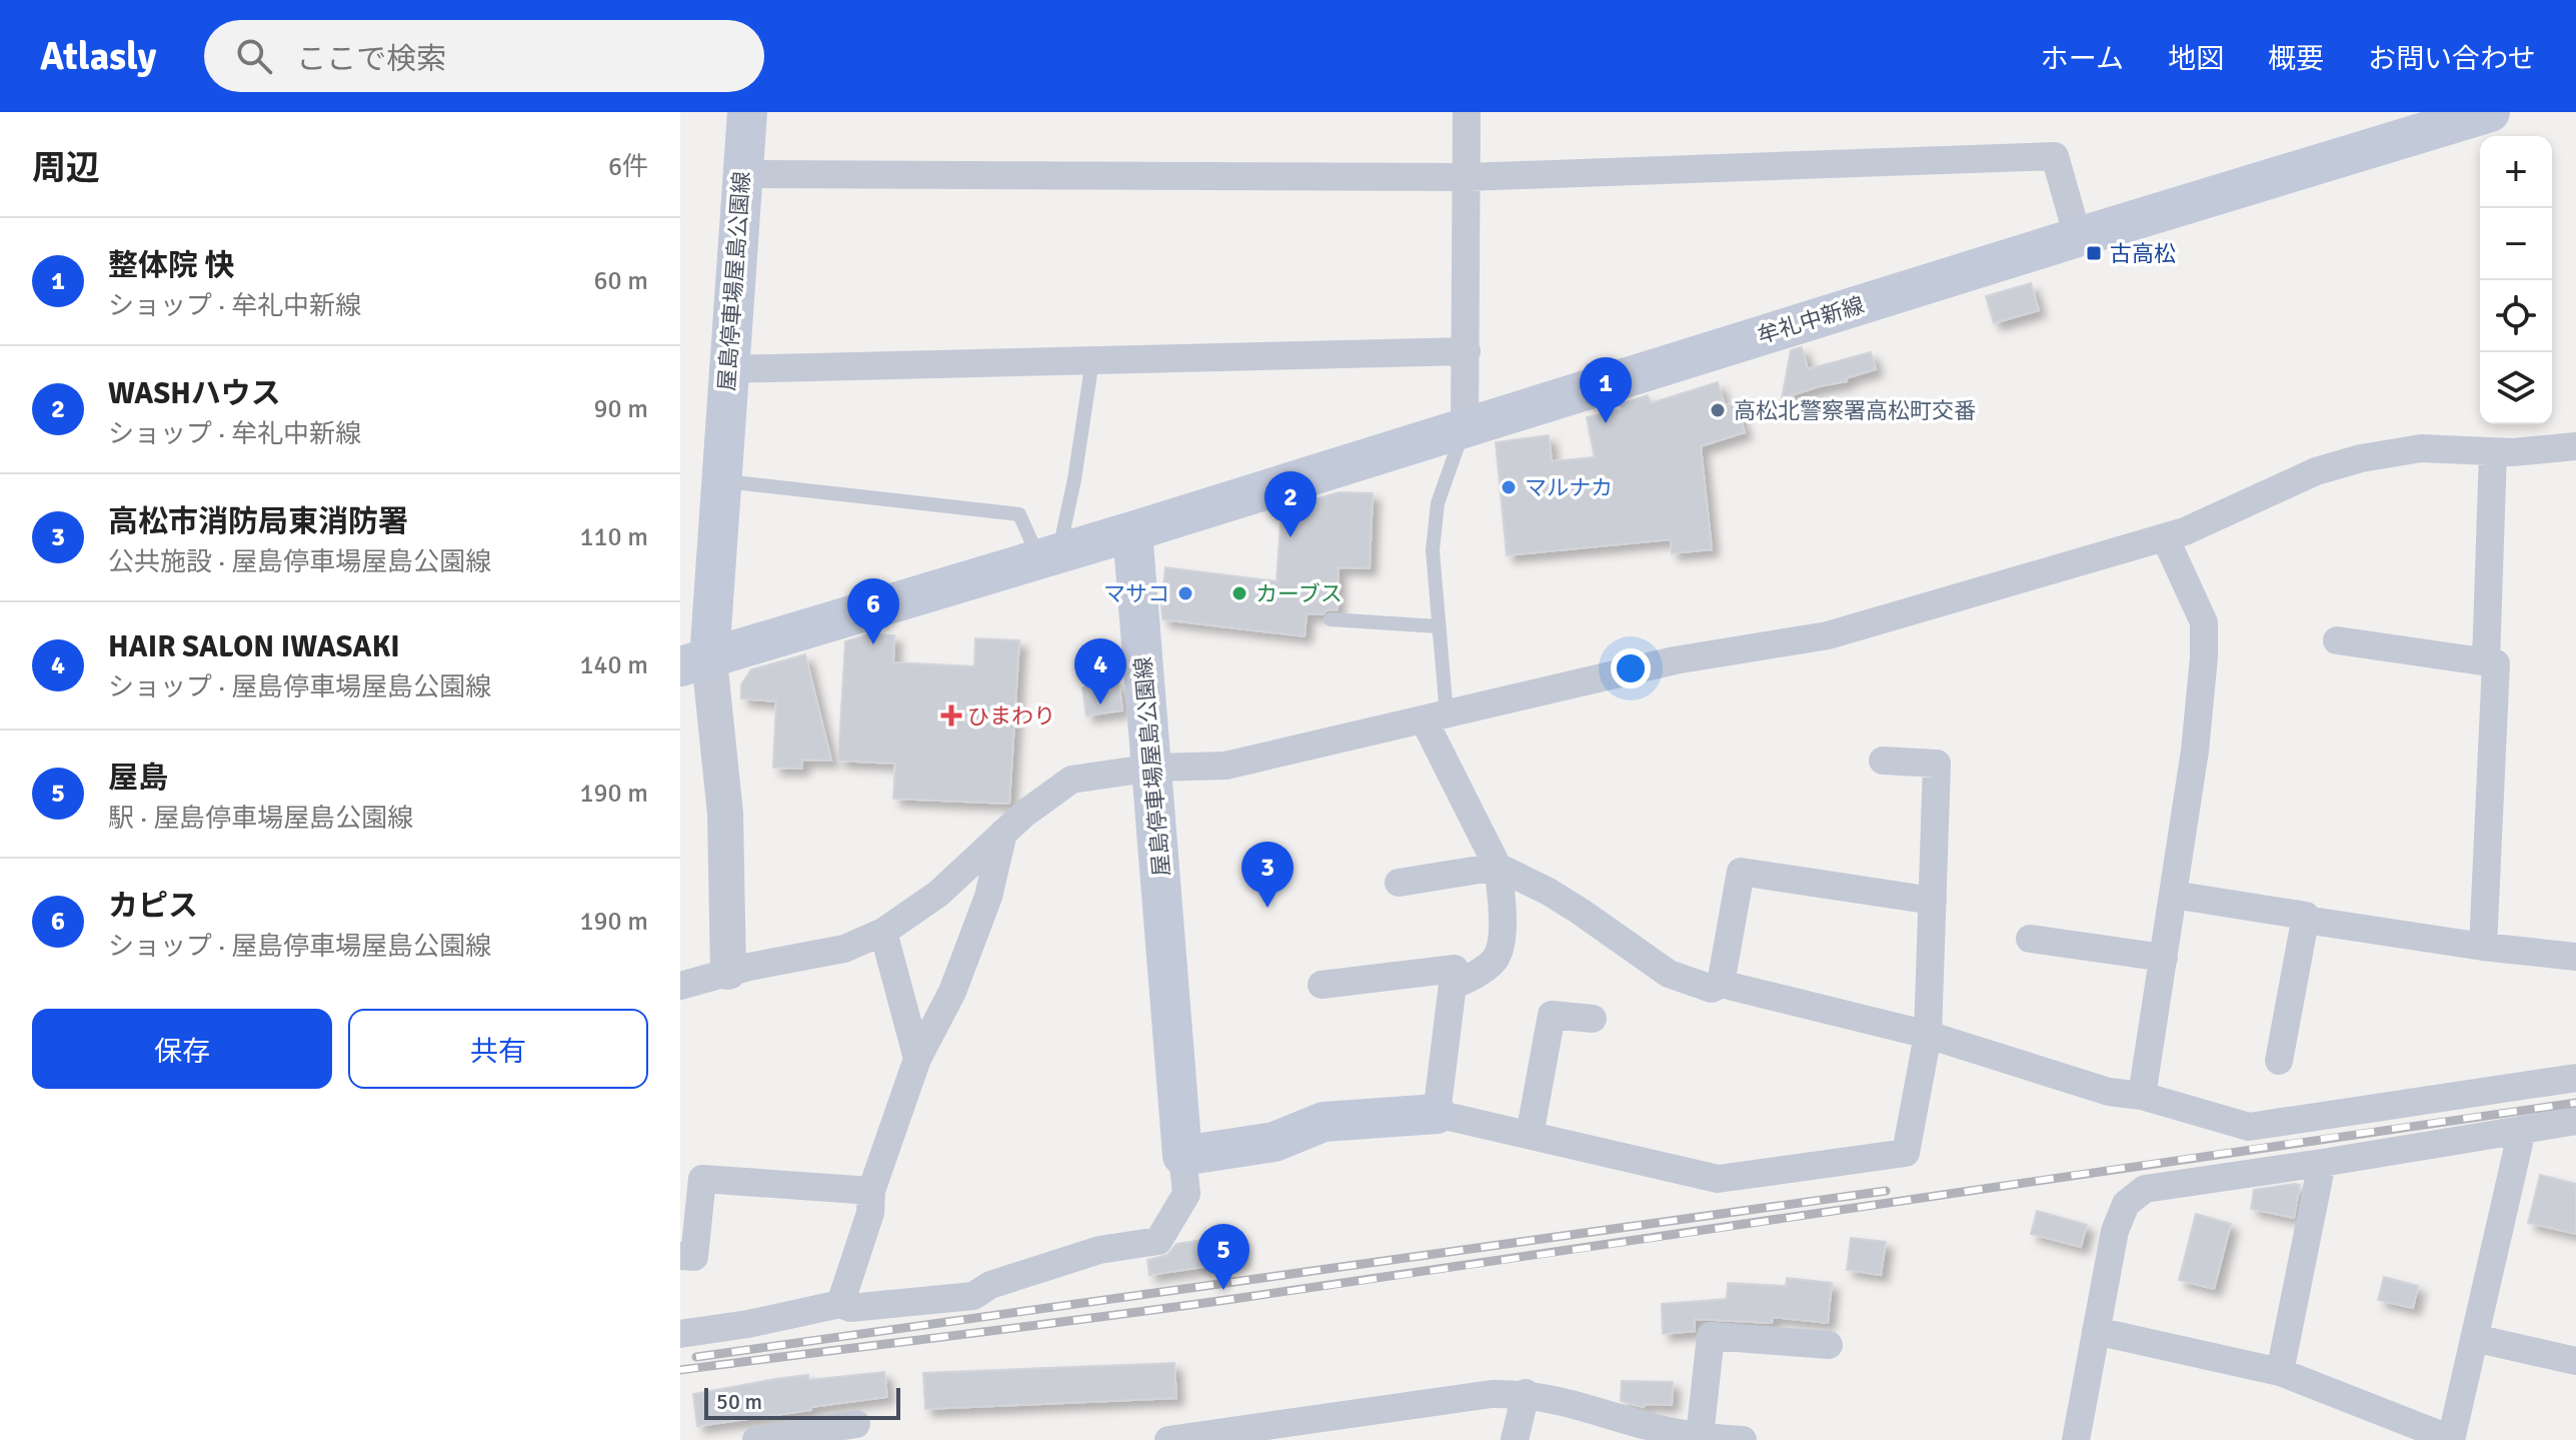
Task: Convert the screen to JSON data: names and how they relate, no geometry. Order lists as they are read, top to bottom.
{
  "streets": {
    "main road": ["屋島停車場屋島公園線", "牟礼中新線"]
  },
  "crossings": [
    ["屋島停車場屋島公園線", "牟礼中新線"]
  ],
  "places": {
    "transit": ["古高松"],
    "other": [
      "高松北警察署高松町交番",
      "マルナカ",
      "マサコ",
      "カーブス"
    ],
    "health": ["ひまわり"]
  },
  "scale_bar": "50 m",
  "page": {
    "header": "Atlasly",
    "search": "ここで検索",
    "nav": [
      "ホーム",
      "地図",
      "概要",
      "お問い合わせ"
    ],
    "heading": ["周辺", "6件"],
    "map_buttons": ["+", "−"],
    "list": [
      {
        "mark": "1",
        "name": "整体院 快",
        "note": "ショップ · 牟礼中新線",
        "value": "60 m"
      },
      {
        "mark": "2",
        "name": "WASHハウス",
        "note": "ショップ · 牟礼中新線",
        "value": "90 m"
      },
      {
        "mark": "3",
        "name": "高松市消防局東消防署",
        "note": "公共施設 · 屋島停車場屋島公園線",
        "value": "110 m"
      },
      {
        "mark": "4",
        "name": "HAIR SALON IWASAKI",
        "note": "ショップ · 屋島停車場屋島公園線",
        "value": "140 m"
      },
      {
        "mark": "5",
        "name": "屋島",
        "note": "駅 · 屋島停車場屋島公園線",
        "value": "190 m"
      },
      {
        "mark": "6",
        "name": "カピス",
        "note": "ショップ · 屋島停車場屋島公園線",
        "value": "190 m"
      }
    ],
    "pins": [
      "1",
      "2",
      "6",
      "4",
      "3",
      "5"
    ],
    "buttons": ["保存", "共有"],
    "scale": "50 m"
  }
}
